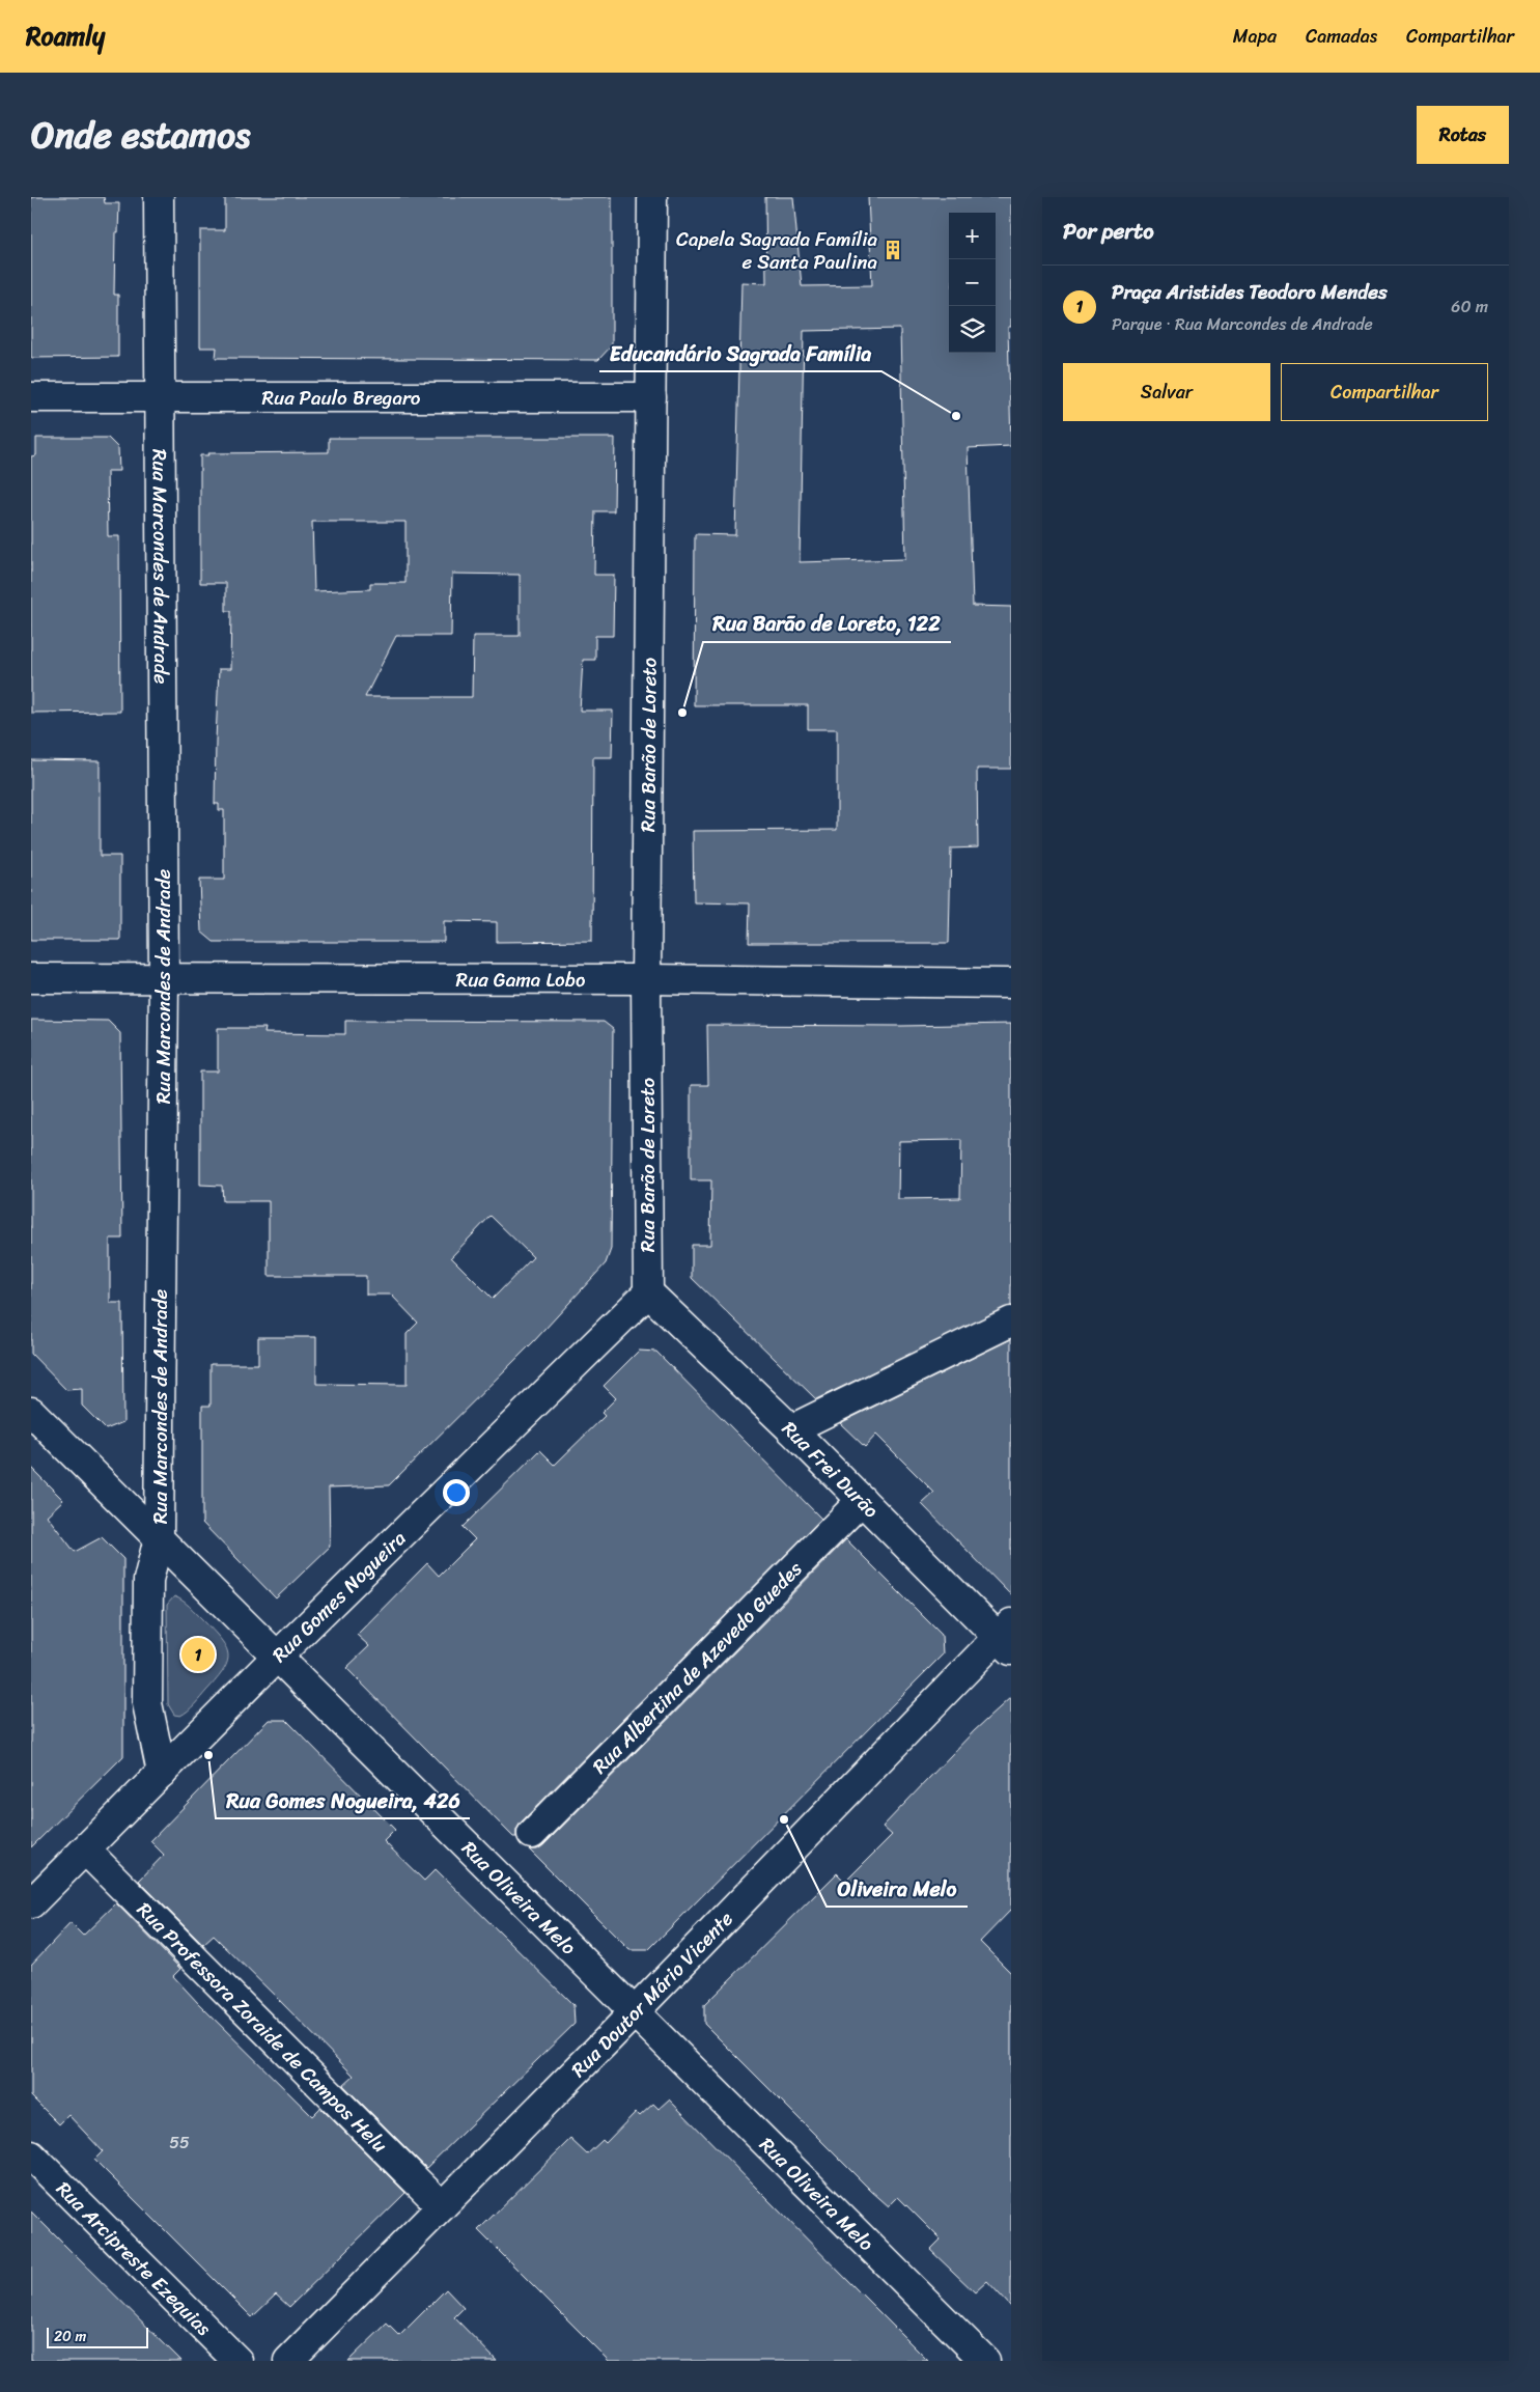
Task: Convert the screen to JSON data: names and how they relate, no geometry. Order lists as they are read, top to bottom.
{
  "streets": {
    "street": [
      "Rua Paulo Bregaro",
      "Rua Marcondes de Andrade",
      "Rua Barão de Loreto",
      "Rua Gama Lobo",
      "Rua Frei Durão",
      "Rua Gomes Nogueira",
      "Rua Albertina de Azevedo Guedes",
      "Rua Oliveira Melo",
      "Rua Doutor Mário Vicente",
      "Rua Professora Zoraide de Campos Helu",
      "Rua Arcipreste Ezequias"
    ]
  },
  "crossings": [
    ["Rua Paulo Bregaro", "Rua Marcondes de Andrade"],
    ["Rua Paulo Bregaro", "Rua Barão de Loreto"],
    ["Rua Marcondes de Andrade", "Rua Gama Lobo"],
    ["Rua Marcondes de Andrade", "Rua Gomes Nogueira"],
    ["Rua Marcondes de Andrade", "Rua Oliveira Melo"],
    ["Rua Barão de Loreto", "Rua Gama Lobo"],
    ["Rua Barão de Loreto", "Rua Frei Durão"],
    ["Rua Barão de Loreto", "Rua Gomes Nogueira"],
    ["Rua Frei Durão", "Rua Gomes Nogueira"],
    ["Rua Frei Durão", "Rua Albertina de Azevedo Guedes"],
    ["Rua Frei Durão", "Rua Doutor Mário Vicente"],
    ["Rua Gomes Nogueira", "Rua Oliveira Melo"],
    ["Rua Gomes Nogueira", "Rua Professora Zoraide de Campos Helu"],
    ["Rua Oliveira Melo", "Rua Doutor Mário Vicente"],
    ["Rua Doutor Mário Vicente", "Rua Professora Zoraide de Campos Helu"]
  ],
  "places": {
    "building": ["Capela Sagrada Família e Santa Paulina"],
    "other": [
      "Educandário Sagrada Família",
      "Rua Barão de Loreto, 122",
      "Rua Gomes Nogueira, 426",
      "Oliveira Melo"
    ]
  },
  "house_numbers": ["55"],
  "scale_bar": "20 m",
  "page": {
    "header": "Roamly",
    "nav": ["Mapa", "Camadas", "Compartilhar"],
    "title": "Onde estamos",
    "buttons": [
      "Rotas",
      ["Salvar", "Compartilhar"]
    ],
    "heading": "Por perto",
    "map_buttons": ["+", "−"],
    "list": [
      {
        "mark": "1",
        "name": "Praça Aristides Teodoro Mendes",
        "note": "Parque · Rua Marcondes de Andrade",
        "value": "60 m"
      }
    ],
    "pins": "1",
    "scale": "20 m"
  }
}
